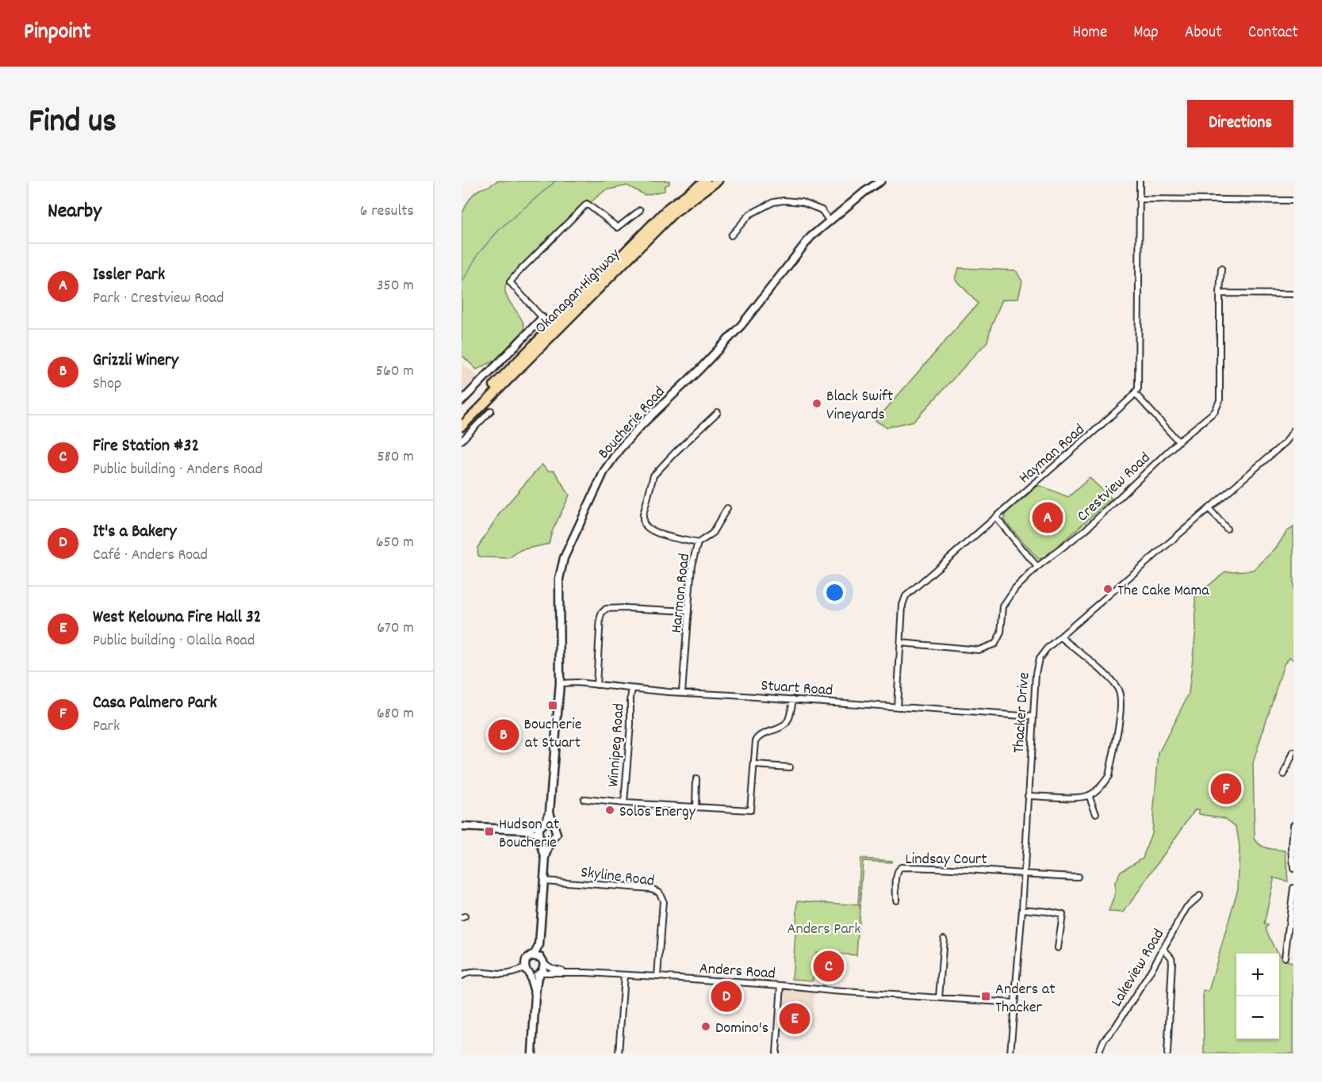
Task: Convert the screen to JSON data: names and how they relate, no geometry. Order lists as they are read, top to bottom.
{
  "streets": {
    "highway": ["Okanagan Highway"],
    "main road": ["Boucherie Road"],
    "street": [
      "Hayman Road",
      "Crestview Road",
      "Harmon Road",
      "Stuart Road",
      "Thacker Drive",
      "Winnipeg Road",
      "Lindsay Court",
      "Skyline Road",
      "Lakeview Road",
      "Anders Road"
    ]
  },
  "crossings": [
    ["Boucherie Road", "Stuart Road"],
    ["Boucherie Road", "Skyline Road"],
    ["Boucherie Road", "Anders Road"],
    ["Hayman Road", "Crestview Road"],
    ["Hayman Road", "Stuart Road"],
    ["Harmon Road", "Stuart Road"],
    ["Stuart Road", "Thacker Drive"],
    ["Stuart Road", "Winnipeg Road"],
    ["Thacker Drive", "Lindsay Court"],
    ["Thacker Drive", "Anders Road"],
    ["Skyline Road", "Anders Road"]
  ],
  "parks": ["Anders Park"],
  "places": {
    "other": [
      "Black Swift Vineyards",
      "The Cake Mama",
      "Solos Energy",
      "Domino's"
    ],
    "transit": ["Boucherie at Stuart", "Hudson at Boucherie", "Anders at Thacker"]
  },
  "page": {
    "header": "Pinpoint",
    "nav": [
      "Home",
      "Map",
      "About",
      "Contact"
    ],
    "title": "Find us",
    "buttons": "Directions",
    "heading": ["Nearby", "6 results"],
    "list": [
      {
        "mark": "A",
        "name": "Issler Park",
        "note": "Park · Crestview Road",
        "value": "350 m"
      },
      {
        "mark": "B",
        "name": "Grizzli Winery",
        "note": "Shop",
        "value": "560 m"
      },
      {
        "mark": "C",
        "name": "Fire Station #32",
        "note": "Public building · Anders Road",
        "value": "580 m"
      },
      {
        "mark": "D",
        "name": "It's a Bakery",
        "note": "Café · Anders Road",
        "value": "650 m"
      },
      {
        "mark": "E",
        "name": "West Kelowna Fire Hall 32",
        "note": "Public building · Olalla Road",
        "value": "670 m"
      },
      {
        "mark": "F",
        "name": "Casa Palmero Park",
        "note": "Park",
        "value": "680 m"
      }
    ],
    "pins": [
      "A",
      "B",
      "F",
      "C",
      "D",
      "E"
    ],
    "map_buttons": ["+", "−"]
  }
}
